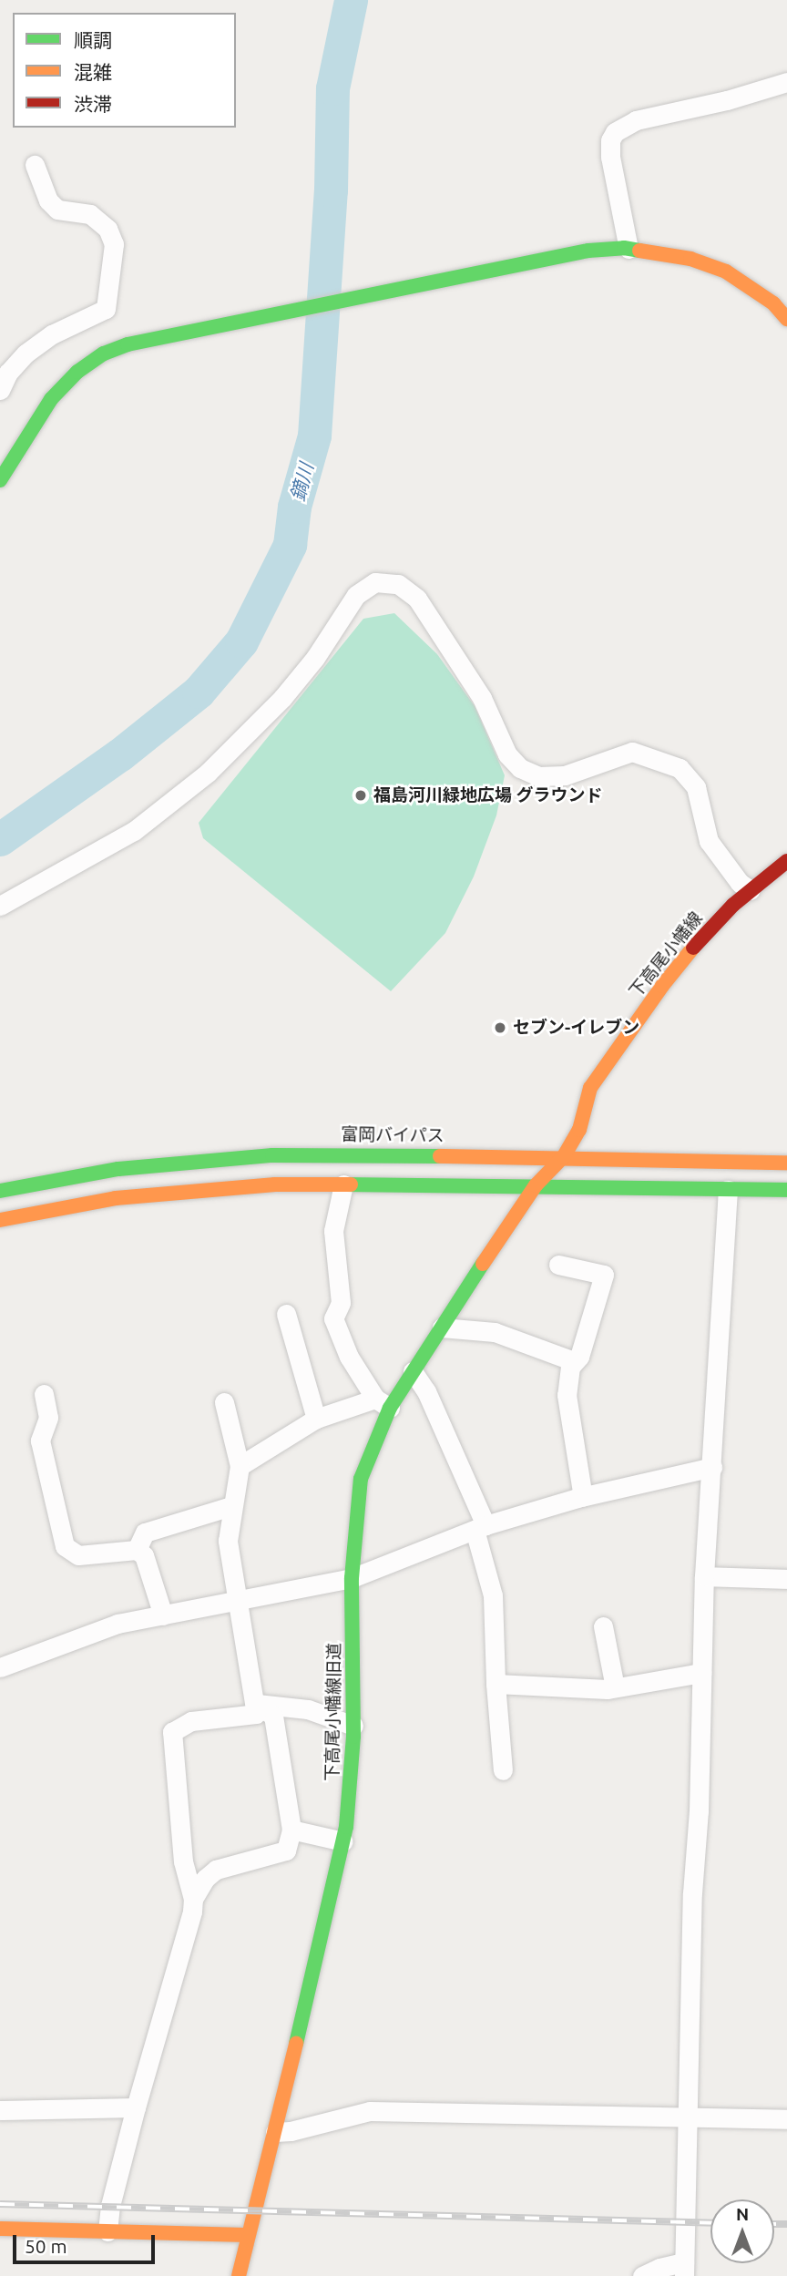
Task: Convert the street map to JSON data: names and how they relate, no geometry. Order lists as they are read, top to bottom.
{
  "streets": {
    "main road": ["下高尾小幡線", "富岡バイパス", "下高尾小幡線旧道"]
  },
  "crossings": [
    ["下高尾小幡線", "富岡バイパス"],
    ["下高尾小幡線", "下高尾小幡線旧道"]
  ],
  "water": ["鏑川"],
  "places": ["福島河川緑地広場 グラウンド", "セブン-イレブン"],
  "legend": ["順調", "混雑", "渋滞"],
  "scale_bar": "50 m",
  "north": "top"
}
